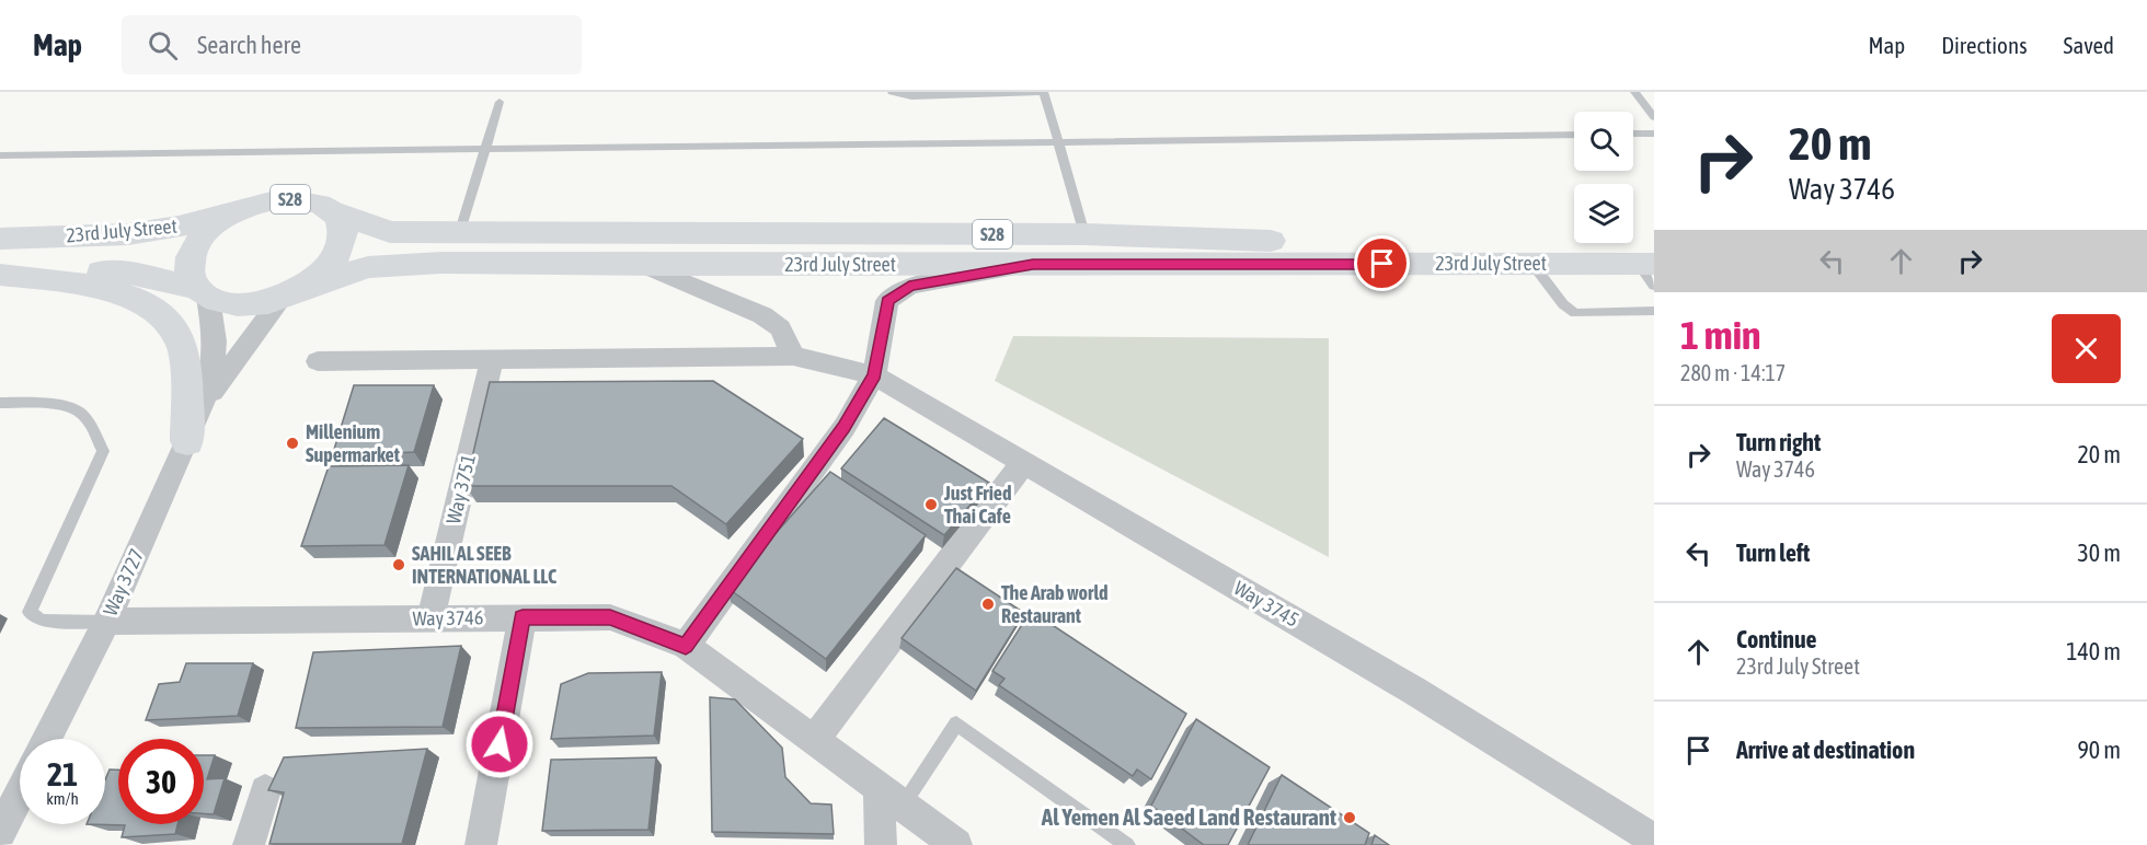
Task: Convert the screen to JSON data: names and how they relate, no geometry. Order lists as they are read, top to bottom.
{
  "streets": {
    "main road": ["S28", "23rd July Street"],
    "street": [
      "Way 3751",
      "Way 3727",
      "Way 3745",
      "Way 3746"
    ]
  },
  "crossings": [
    ["S28", "23rd July Street"],
    ["S28", "Way 3727"],
    ["23rd July Street", "Way 3727"],
    ["Way 3751", "Way 3745"],
    ["Way 3751", "Way 3746"],
    ["Way 3727", "Way 3746"]
  ],
  "places": [
    "Millenium Supermarket",
    "Just Fried Thai Cafe",
    "SAHIL AL SEEB INTERNATIONAL LLC",
    "The Arab world Restaurant",
    "Al Yemen Al Saeed Land Restaurant"
  ],
  "page": {
    "header": "Map",
    "search": "Search here",
    "nav": ["Map", "Directions", "Saved"],
    "turn": ["20 m", "Way 3746"],
    "heading": ["1 min", "280 m · 14:17"],
    "list": [
      {
        "name": "Turn right",
        "note": "Way 3746",
        "value": "20 m"
      },
      {
        "name": "Turn left",
        "value": "30 m"
      },
      {
        "name": "Continue",
        "note": "23rd July Street",
        "value": "140 m"
      },
      {
        "name": "Arrive at destination",
        "value": "90 m"
      }
    ],
    "speed": "21 km/h",
    "limit": "30"
  }
}
